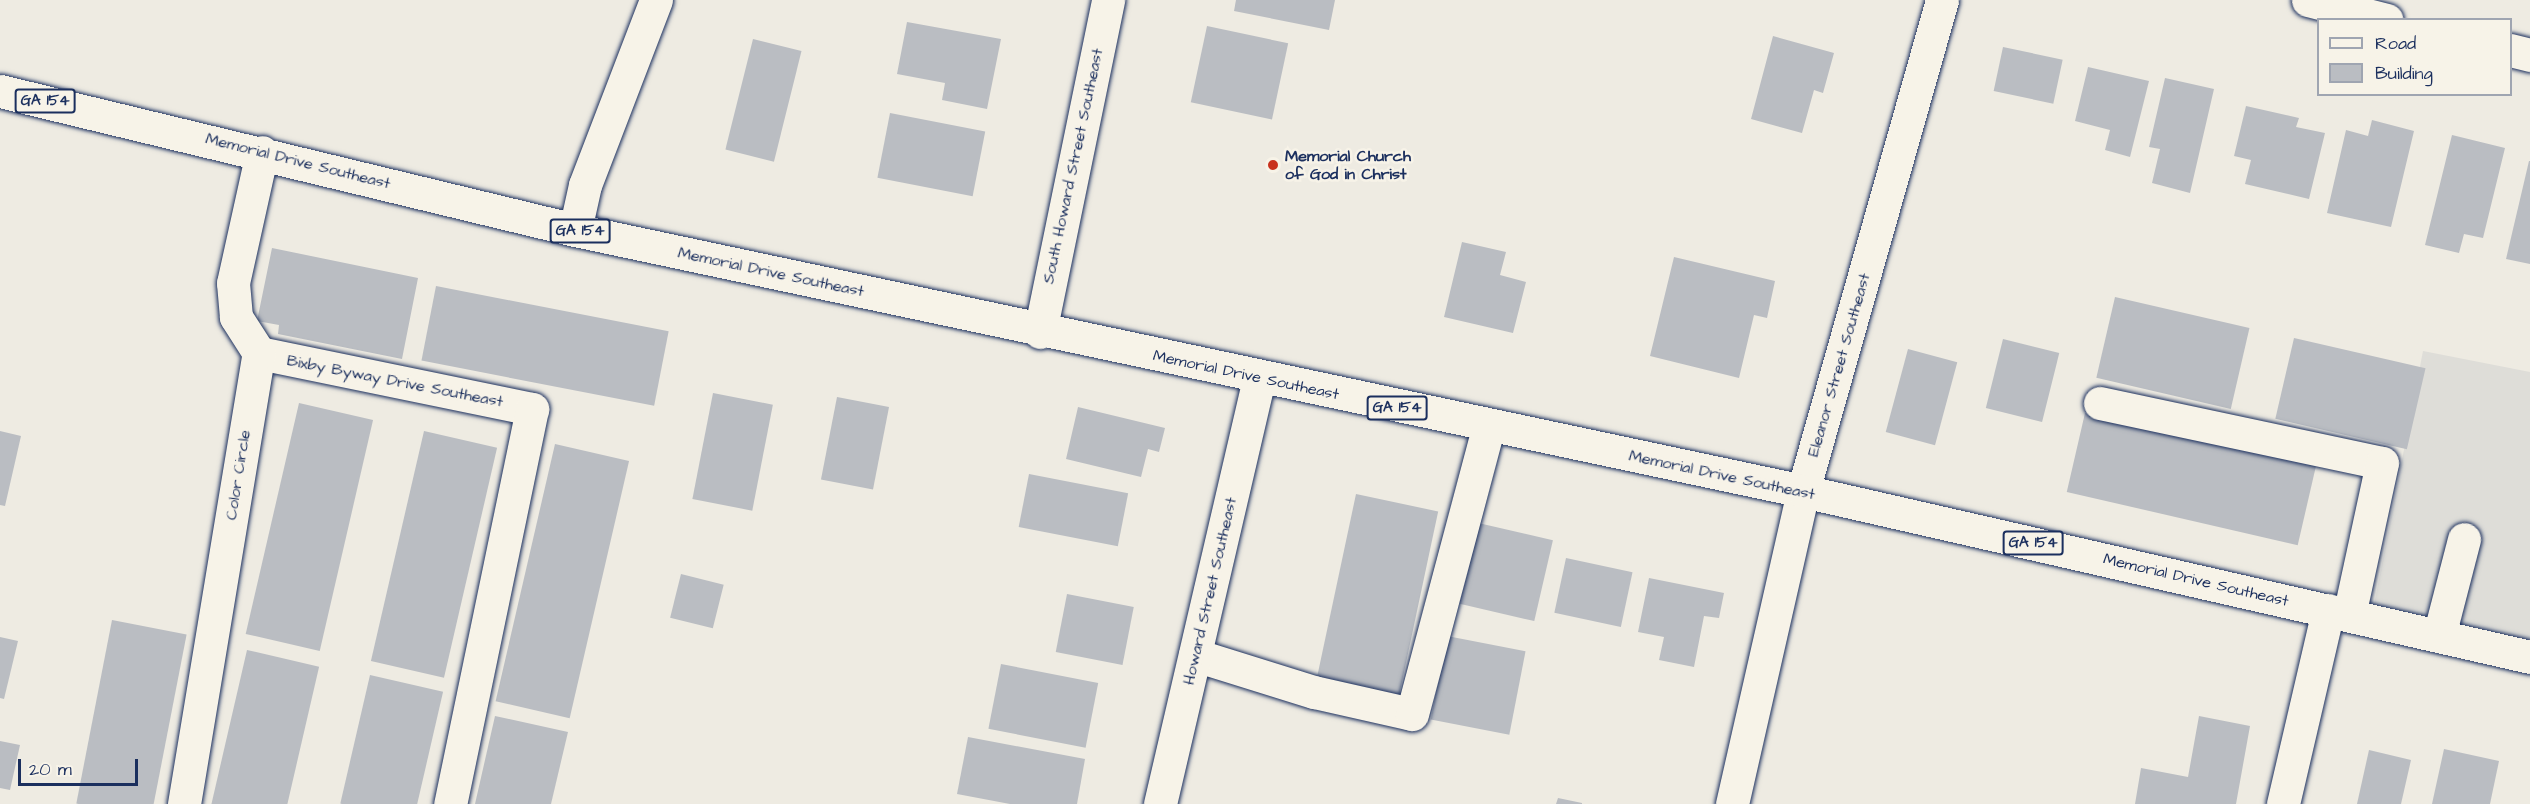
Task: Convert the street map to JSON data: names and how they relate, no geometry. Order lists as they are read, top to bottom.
{
  "streets": {
    "street": [
      "GA 154",
      "Memorial Drive Southeast",
      "South Howard Street Southeast",
      "Eleanor Street Southeast",
      "Bixby Byway Drive Southeast",
      "Color Circle",
      "Howard Street Southeast"
    ]
  },
  "crossings": [
    ["Memorial Drive Southeast", "South Howard Street Southeast"],
    ["Memorial Drive Southeast", "Eleanor Street Southeast"],
    ["Memorial Drive Southeast", "Howard Street Southeast"],
    ["Bixby Byway Drive Southeast", "Color Circle"]
  ],
  "places": ["Memorial Church of God in Christ"],
  "legend": ["Road", "Building"],
  "scale_bar": "20 m"
}
